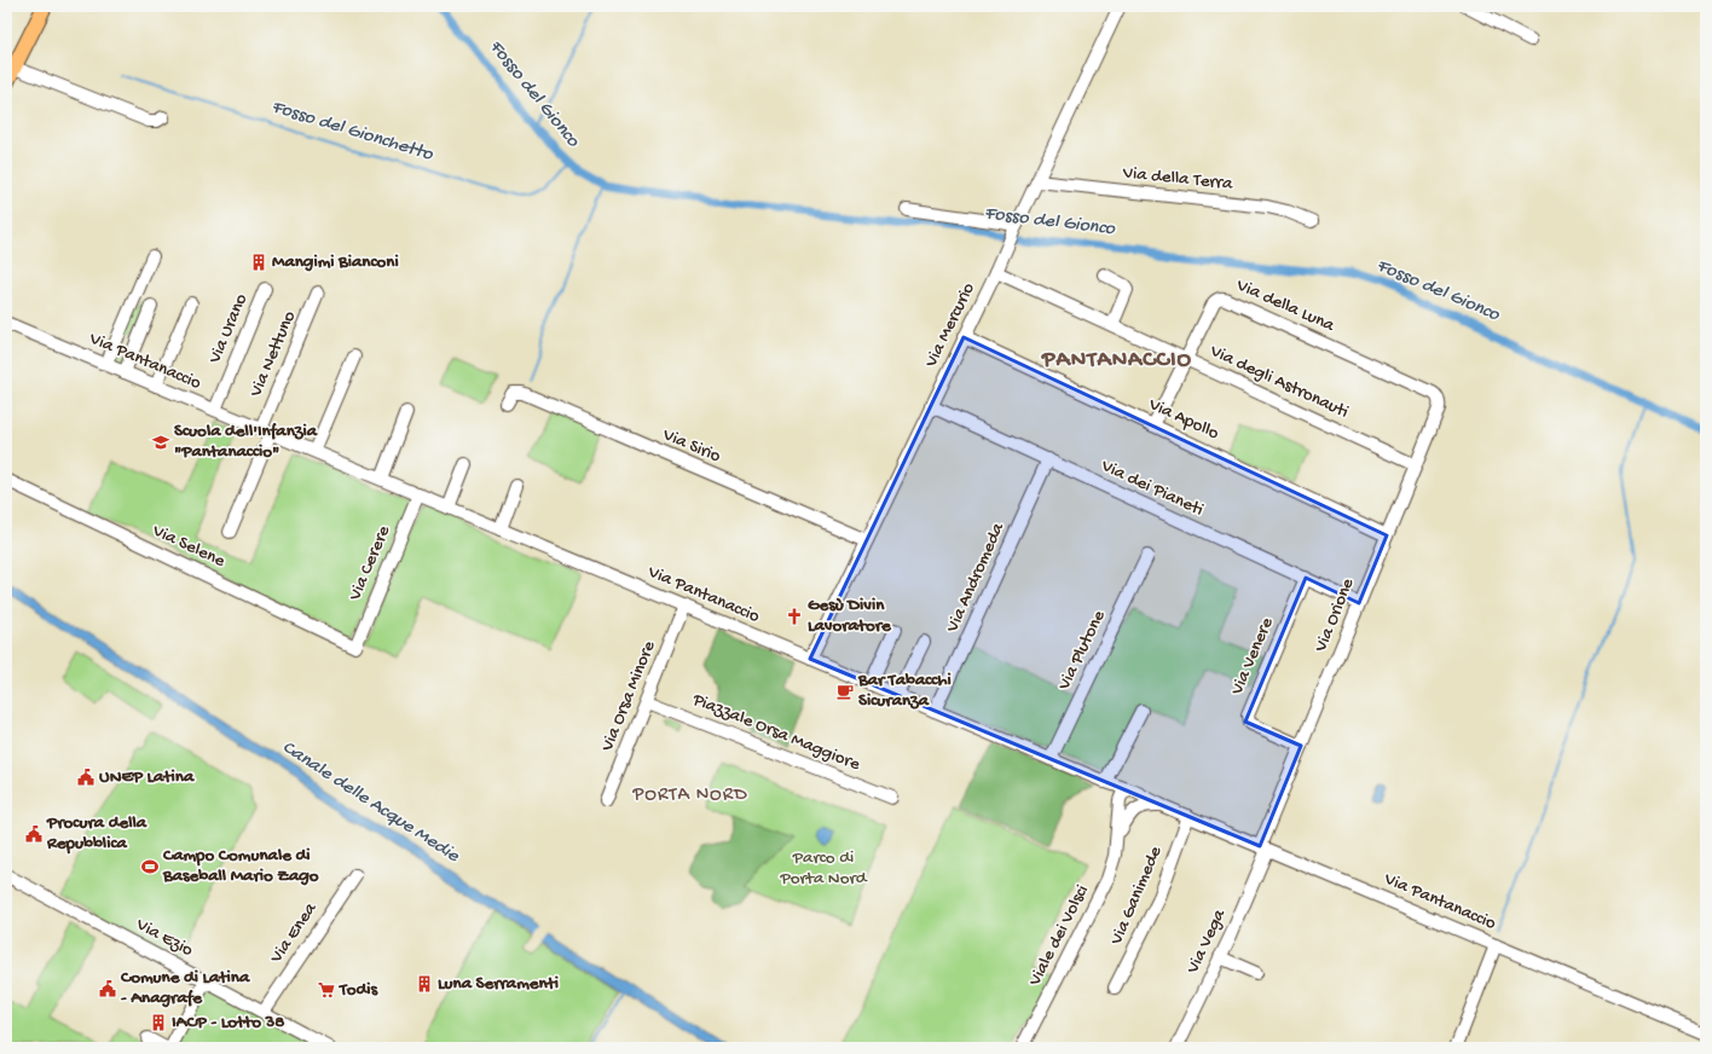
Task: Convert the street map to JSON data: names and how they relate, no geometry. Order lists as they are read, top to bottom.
{
  "streets": {
    "street": [
      "Via della Terra",
      "Via della Luna",
      "Via Mercurio",
      "Via Urano",
      "Via Nettuno",
      "Via Pantanaccio",
      "Via degli Astronauti",
      "Via Apollo",
      "Via Sirio",
      "Via dei Pianeti",
      "Via Selene",
      "Via Cerere",
      "Via Andromeda",
      "Via Orione",
      "Via Plutone",
      "Via Venere",
      "Via Orsa Minore",
      "Piazzale Orsa Maggiore",
      "Via Ganimede",
      "Via Enea",
      "Viale dei Volsci",
      "Via Ezio",
      "Via Vega"
    ]
  },
  "crossings": [
    ["Via della Terra", "Via Mercurio"],
    ["Via della Luna", "Via degli Astronauti"],
    ["Via della Luna", "Via Apollo"],
    ["Via della Luna", "Via Orione"],
    ["Via Mercurio", "Via Pantanaccio"],
    ["Via Mercurio", "Via degli Astronauti"],
    ["Via Mercurio", "Via Apollo"],
    ["Via Mercurio", "Via Sirio"],
    ["Via Mercurio", "Via dei Pianeti"],
    ["Via Urano", "Via Pantanaccio"],
    ["Via Nettuno", "Via Pantanaccio"],
    ["Via Pantanaccio", "Via Cerere"],
    ["Via Pantanaccio", "Via Andromeda"],
    ["Via Pantanaccio", "Via Orione"],
    ["Via Pantanaccio", "Via Plutone"],
    ["Via Pantanaccio", "Via Orsa Minore"],
    ["Via Pantanaccio", "Via Ganimede"],
    ["Via Pantanaccio", "Viale dei Volsci"],
    ["Via Pantanaccio", "Via Vega"],
    ["Via degli Astronauti", "Via Orione"],
    ["Via Apollo", "Via Orione"],
    ["Via dei Pianeti", "Via Andromeda"],
    ["Via dei Pianeti", "Via Orione"],
    ["Via dei Pianeti", "Via Venere"],
    ["Via Selene", "Via Cerere"],
    ["Via Orione", "Via Venere"],
    ["Via Orione", "Via Vega"],
    ["Via Orsa Minore", "Piazzale Orsa Maggiore"],
    ["Via Enea", "Via Ezio"]
  ],
  "districts": ["PANTANACCIO", "PORTA NORD"],
  "water": ["Fosso del Gionco", "Fosso del Gionchetto", "Canale delle Acque Medie"],
  "parks": ["Parco di Porta Nord"],
  "places": {
    "building": ["Mangimi Bianconi", "Luna Serramenti", "IACP - Lotto 38"],
    "school or university": ["Scuola dell'Infanzia \"Pantanaccio\""],
    "church": ["Gesù Divin Lavoratore"],
    "cafe": ["Bar Tabacchi Sicuranza"],
    "public building": ["UNEP Latina", "Procura della Repubblica", "Comune di Latina - Anagrafe"],
    "sports": ["Campo Comunale di Baseball Mario Zago"],
    "supermarket": ["Todis"]
  }
}
